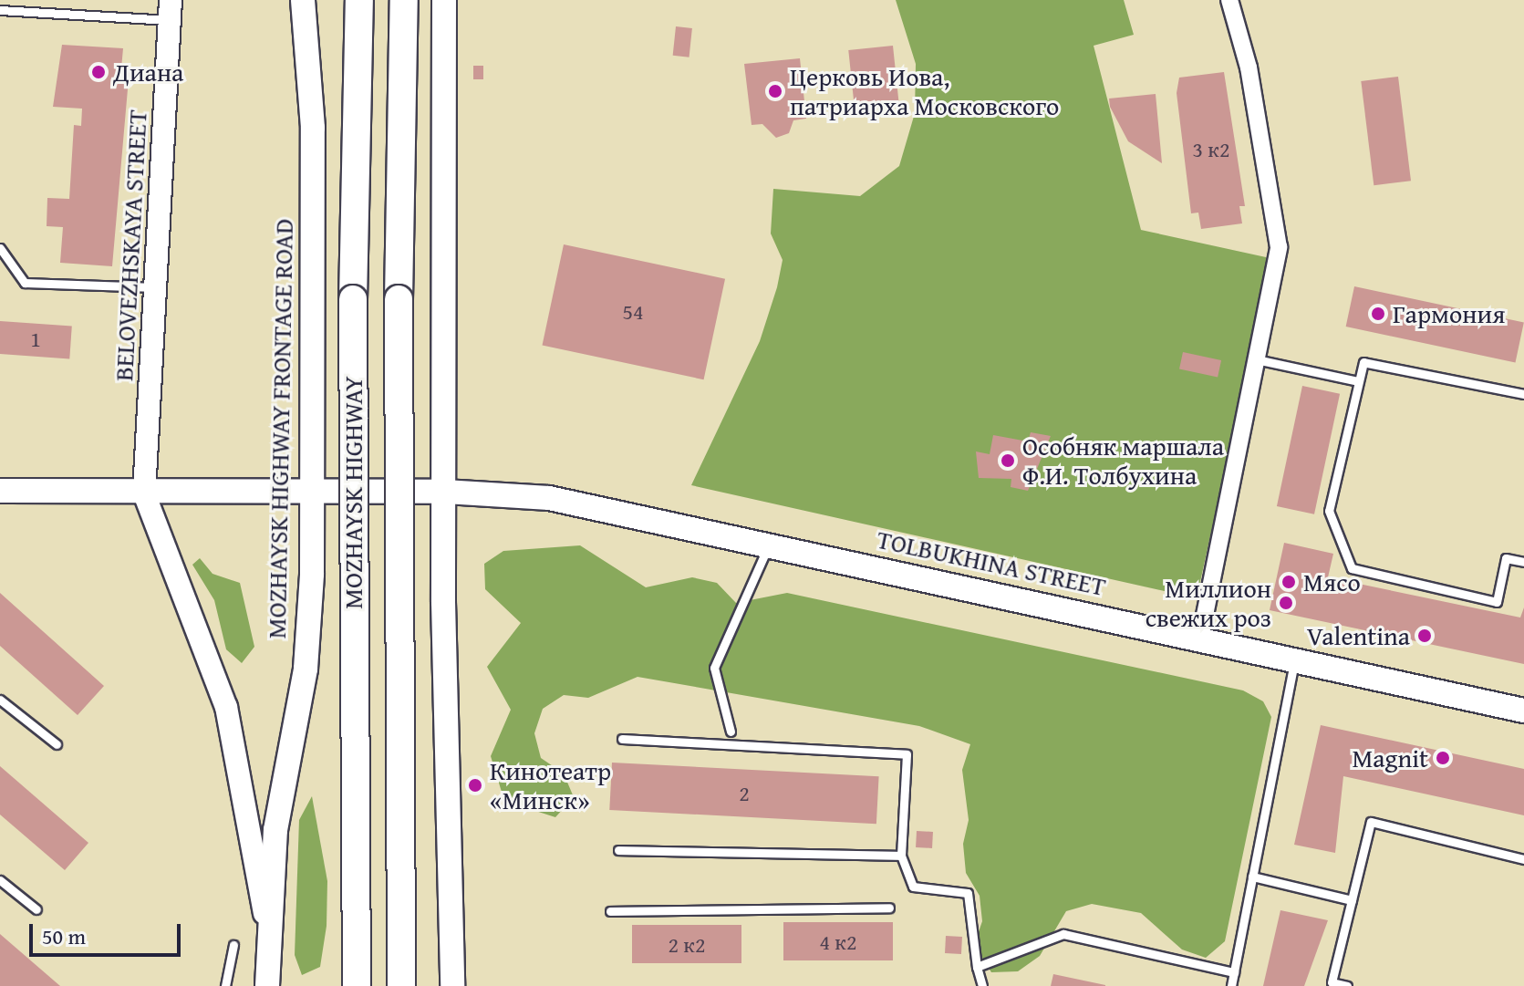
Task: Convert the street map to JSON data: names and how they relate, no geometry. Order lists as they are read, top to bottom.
{
  "streets": {
    "main road": ["MOZHAYSK HIGHWAY FRONTAGE ROAD", "MOZHAYSK HIGHWAY", "TOLBUKHINA STREET"],
    "street": ["BELOVEZHSKAYA STREET"]
  },
  "crossings": [
    ["BELOVEZHSKAYA STREET", "TOLBUKHINA STREET"],
    ["MOZHAYSK HIGHWAY FRONTAGE ROAD", "TOLBUKHINA STREET"]
  ],
  "places": [
    "Диана",
    "Церковь Иова, патриарха Московского",
    "Гармония",
    "Особняк маршала Ф.И. Толбухина",
    "Мясо",
    "Миллион свежих роз",
    "Valentina",
    "Magnit",
    "Кинотеатр «Минск»"
  ],
  "house_numbers": [
    "3 к2",
    "54",
    "1",
    "2",
    "4 к2",
    "2 к2"
  ],
  "scale_bar": "50 m"
}
